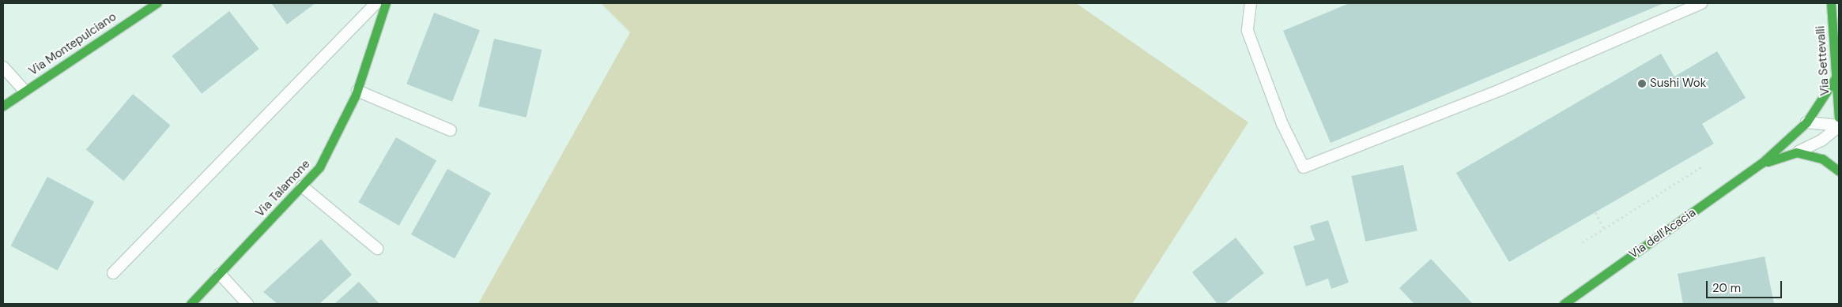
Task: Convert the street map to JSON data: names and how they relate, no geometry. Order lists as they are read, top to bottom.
{
  "streets": {
    "street": [
      "Via Montepulciano",
      "Via Settevalli",
      "Via Talamone",
      "Via dell'Acacia"
    ]
  },
  "places": ["Sushi Wok"],
  "scale_bar": "20 m"
}
